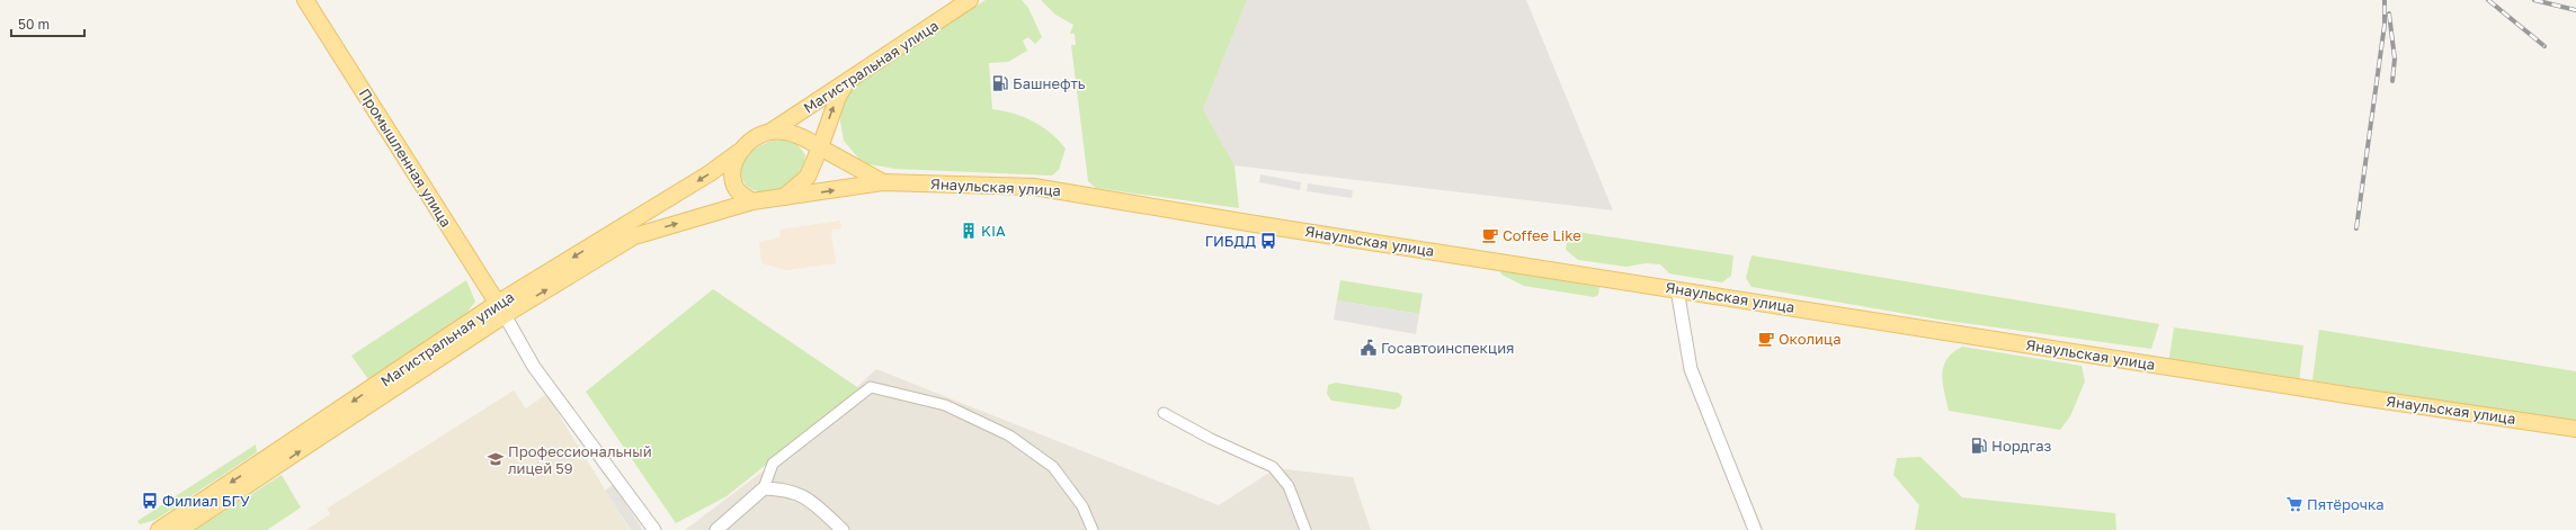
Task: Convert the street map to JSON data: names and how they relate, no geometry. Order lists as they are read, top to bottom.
{
  "streets": {
    "main road": ["Магистральная улица", "Промышленная улица", "Янаульская улица"]
  },
  "crossings": [
    ["Магистральная улица", "Промышленная улица"],
    ["Магистральная улица", "Янаульская улица"]
  ],
  "places": {
    "fuel station": ["Башнефть", "Нордгаз"],
    "building": ["KIA"],
    "cafe": ["Coffee Like", "Околица"],
    "bus stop": ["ГИБДД", "Филиал БГУ"],
    "public building": ["Госавтоинспекция"],
    "school or university": ["Профессиональный лицей 59"],
    "supermarket": ["Пятёрочка"]
  },
  "scale_bar": "50 m"
}
